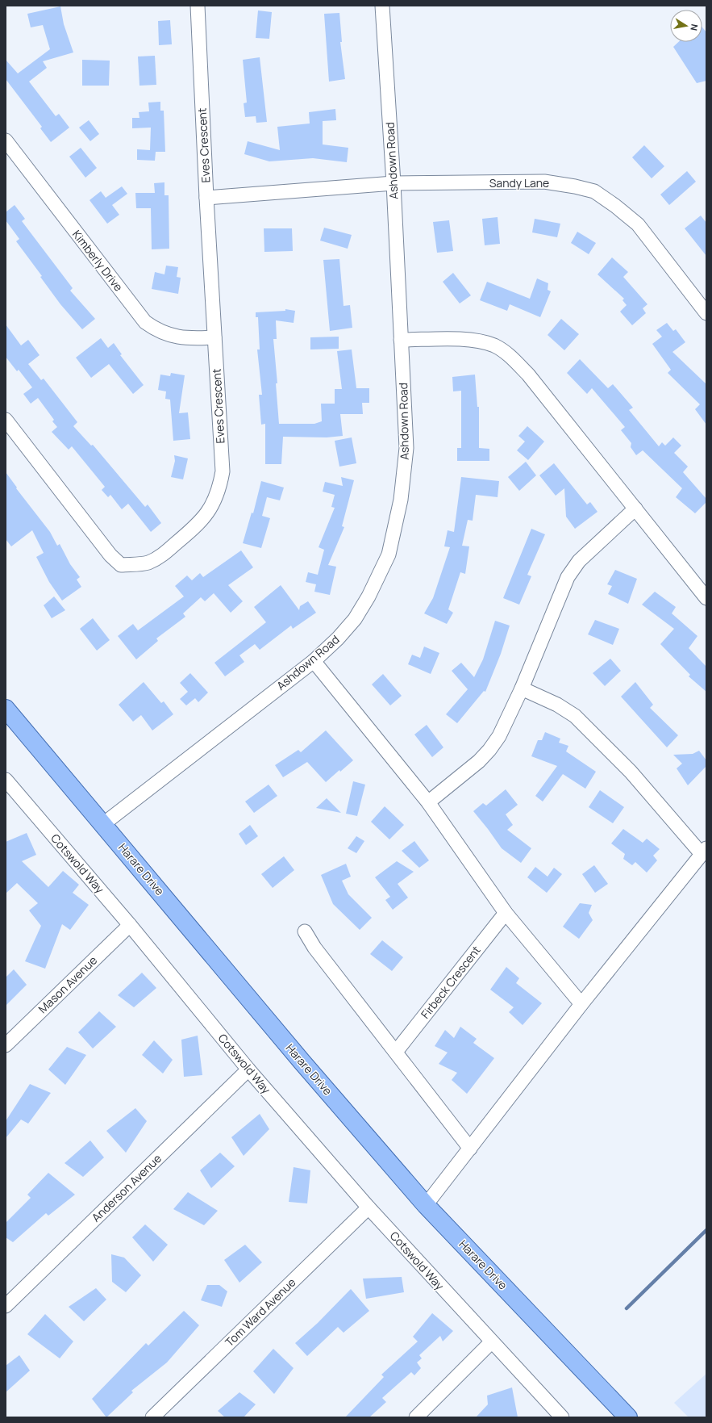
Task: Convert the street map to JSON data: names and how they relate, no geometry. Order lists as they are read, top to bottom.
{
  "streets": {
    "main road": ["Harare Drive"],
    "street": [
      "Eves Crescent",
      "Ashdown Road",
      "Sandy Lane",
      "Kimberly Drive",
      "Cotswold Way",
      "Firbeck Crescent",
      "Mason Avenue",
      "Anderson Avenue",
      "Tom Ward Avenue"
    ]
  },
  "crossings": [
    ["Eves Crescent", "Sandy Lane"],
    ["Eves Crescent", "Kimberly Drive"],
    ["Ashdown Road", "Sandy Lane"],
    ["Ashdown Road", "Harare Drive"],
    ["Cotswold Way", "Mason Avenue"],
    ["Cotswold Way", "Anderson Avenue"],
    ["Cotswold Way", "Tom Ward Avenue"]
  ],
  "north": "right"
}
